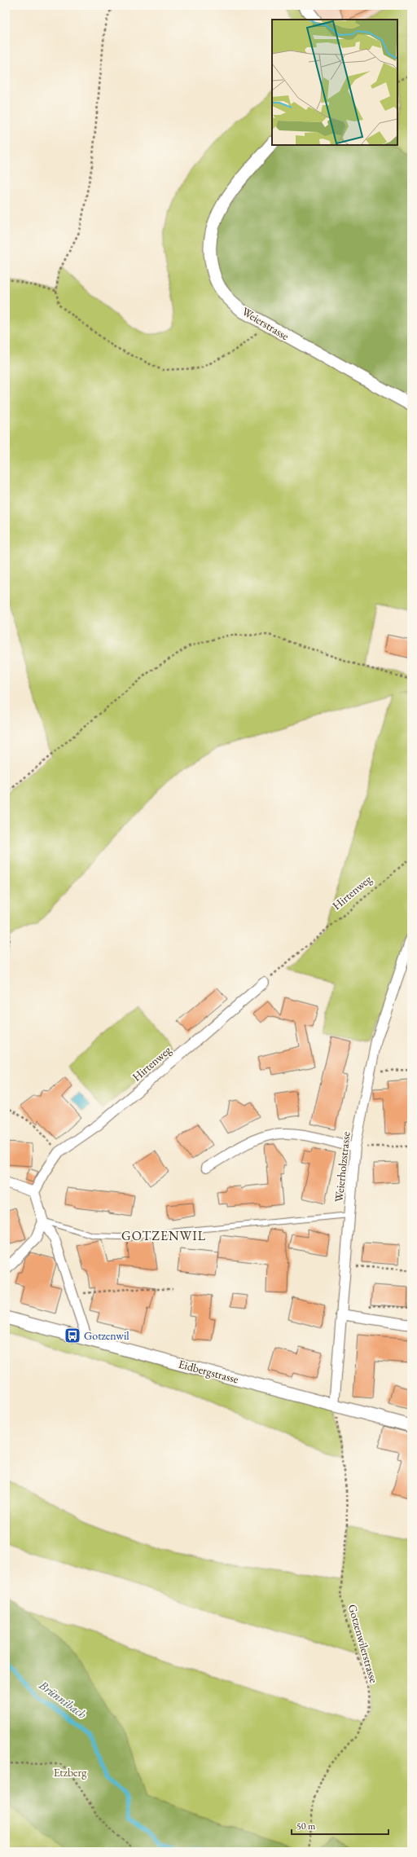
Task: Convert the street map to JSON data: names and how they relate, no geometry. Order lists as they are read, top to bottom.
{
  "streets": {
    "street": [
      "Weierstrasse",
      "Hirtenweg",
      "Weierholzstrasse",
      "Eidbergstrasse"
    ],
    "path": ["Gotzenwilerstrasse"]
  },
  "crossings": [
    ["Weierholzstrasse", "Eidbergstrasse"],
    ["Weierholzstrasse", "Gotzenwilerstrasse"],
    ["Eidbergstrasse", "Gotzenwilerstrasse"]
  ],
  "districts": ["GOTZENWIL"],
  "water": ["Brünnibach"],
  "parks": ["Etzberg"],
  "places": {
    "bus stop": ["Gotzenwil"]
  },
  "scale_bar": "50 m"
}
